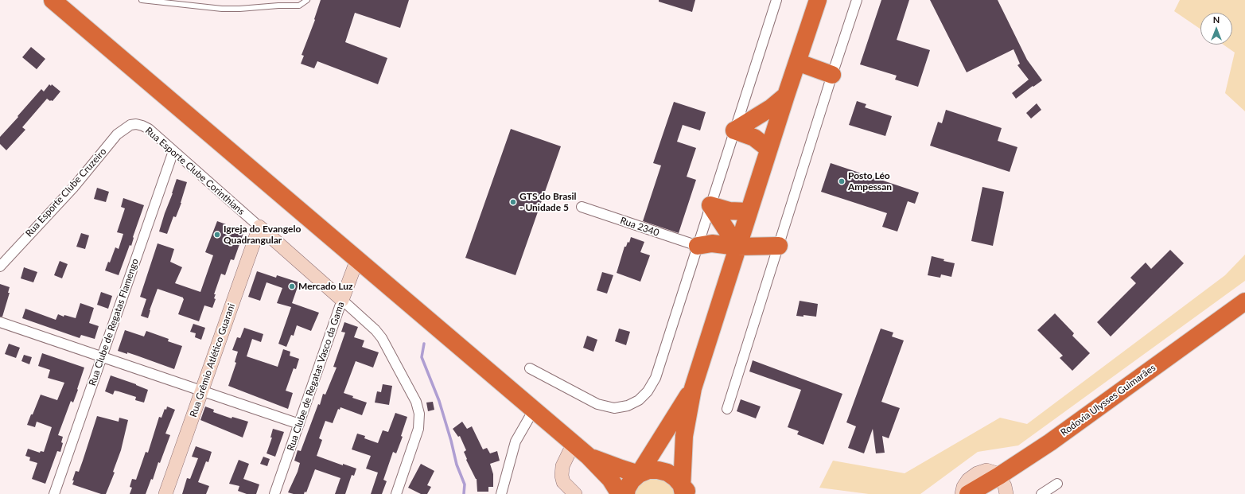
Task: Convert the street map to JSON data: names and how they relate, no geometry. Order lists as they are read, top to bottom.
{
  "streets": {
    "highway": ["Rodovia Ulysses Guimarães"],
    "street": [
      "Rua Esporte Clube Corinthians",
      "Rua Esporte Clube Cruzeiro",
      "Rua 2340",
      "Rua Clube de Regatas Flamengo",
      "Rua Grêmio Atlético Guarani",
      "Rua Clube de Regatas Vasco da Gama"
    ]
  },
  "crossings": [
    ["Rua Esporte Clube Corinthians", "Rua Esporte Clube Cruzeiro"],
    ["Rua Esporte Clube Corinthians", "Rua Clube de Regatas Flamengo"],
    ["Rua Esporte Clube Corinthians", "Rua Grêmio Atlético Guarani"],
    ["Rua Esporte Clube Corinthians", "Rua Clube de Regatas Vasco da Gama"]
  ],
  "places": [
    "Posto Léo Ampessan",
    "GTS do Brasil - Unidade 5",
    "Igreja do Evangelo Quadrangular",
    "Mercado Luz"
  ],
  "north": "top"
}
